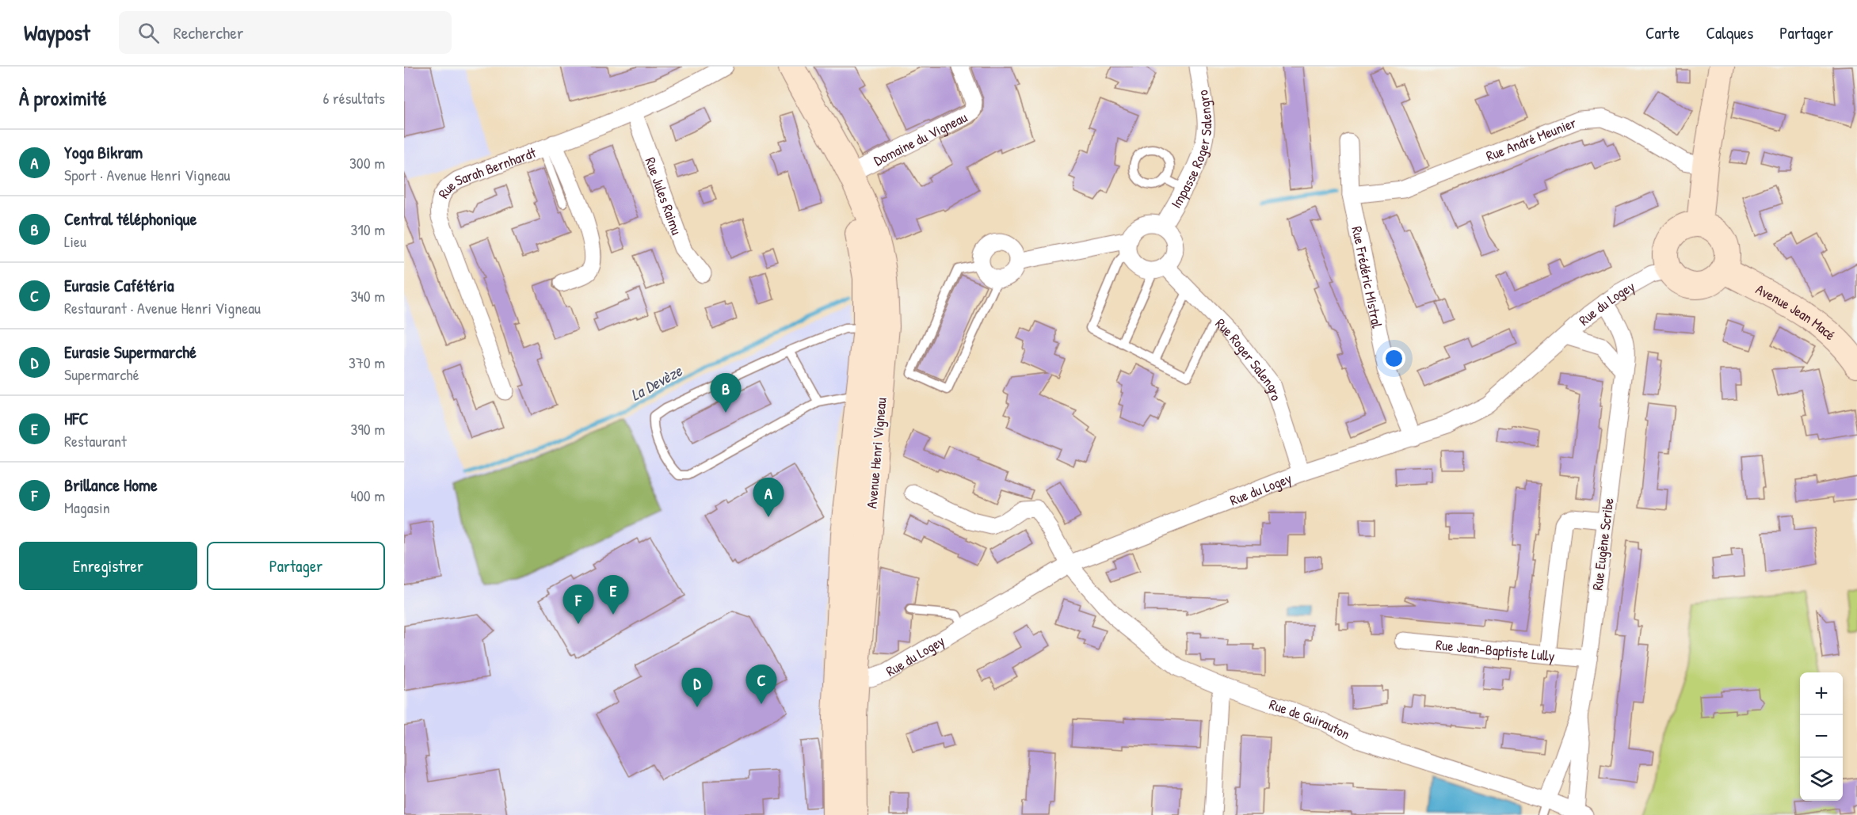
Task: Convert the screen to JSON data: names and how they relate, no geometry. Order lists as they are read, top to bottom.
{
  "streets": {
    "street": [
      "Domaine du Vigneau",
      "Rue André Meunier",
      "Impasse Roger Salengro",
      "Rue Sarah Bernhardt",
      "Rue Jules Raimu",
      "Rue Frédéric Mistral",
      "Rue du Logey",
      "Avenue Jean Macé",
      "Rue Roger Salengro",
      "Avenue Henri Vigneau",
      "Rue Eugène Scribe",
      "Rue Jean-Baptiste Lully",
      "Rue de Guirauton"
    ]
  },
  "crossings": [
    ["Domaine du Vigneau", "Avenue Henri Vigneau"],
    ["Rue André Meunier", "Rue Frédéric Mistral"],
    ["Impasse Roger Salengro", "Rue Roger Salengro"],
    ["Rue Sarah Bernhardt", "Rue Jules Raimu"],
    ["Rue Frédéric Mistral", "Rue du Logey"],
    ["Rue du Logey", "Avenue Jean Macé"],
    ["Rue du Logey", "Rue Roger Salengro"],
    ["Rue du Logey", "Avenue Henri Vigneau"],
    ["Rue du Logey", "Rue Eugène Scribe"],
    ["Rue du Logey", "Rue de Guirauton"],
    ["Rue Eugène Scribe", "Rue Jean-Baptiste Lully"],
    ["Rue Eugène Scribe", "Rue de Guirauton"]
  ],
  "water": ["La Devèze"],
  "page": {
    "header": "Waypost",
    "search": "Rechercher",
    "nav": ["Carte", "Calques", "Partager"],
    "heading": ["À proximité", "6 résultats"],
    "list": [
      {
        "mark": "A",
        "name": "Yoga Bikram",
        "note": "Sport · Avenue Henri Vigneau",
        "value": "300 m"
      },
      {
        "mark": "B",
        "name": "Central téléphonique",
        "note": "Lieu",
        "value": "310 m"
      },
      {
        "mark": "C",
        "name": "Eurasie Cafétéria",
        "note": "Restaurant · Avenue Henri Vigneau",
        "value": "340 m"
      },
      {
        "mark": "D",
        "name": "Eurasie Supermarché",
        "note": "Supermarché",
        "value": "370 m"
      },
      {
        "mark": "E",
        "name": "HFC",
        "note": "Restaurant",
        "value": "390 m"
      },
      {
        "mark": "F",
        "name": "Brillance Home",
        "note": "Magasin",
        "value": "400 m"
      }
    ],
    "pins": [
      "B",
      "A",
      "E",
      "F",
      "C",
      "D"
    ],
    "buttons": ["Enregistrer", "Partager"],
    "map_buttons": ["+", "−"]
  }
}
